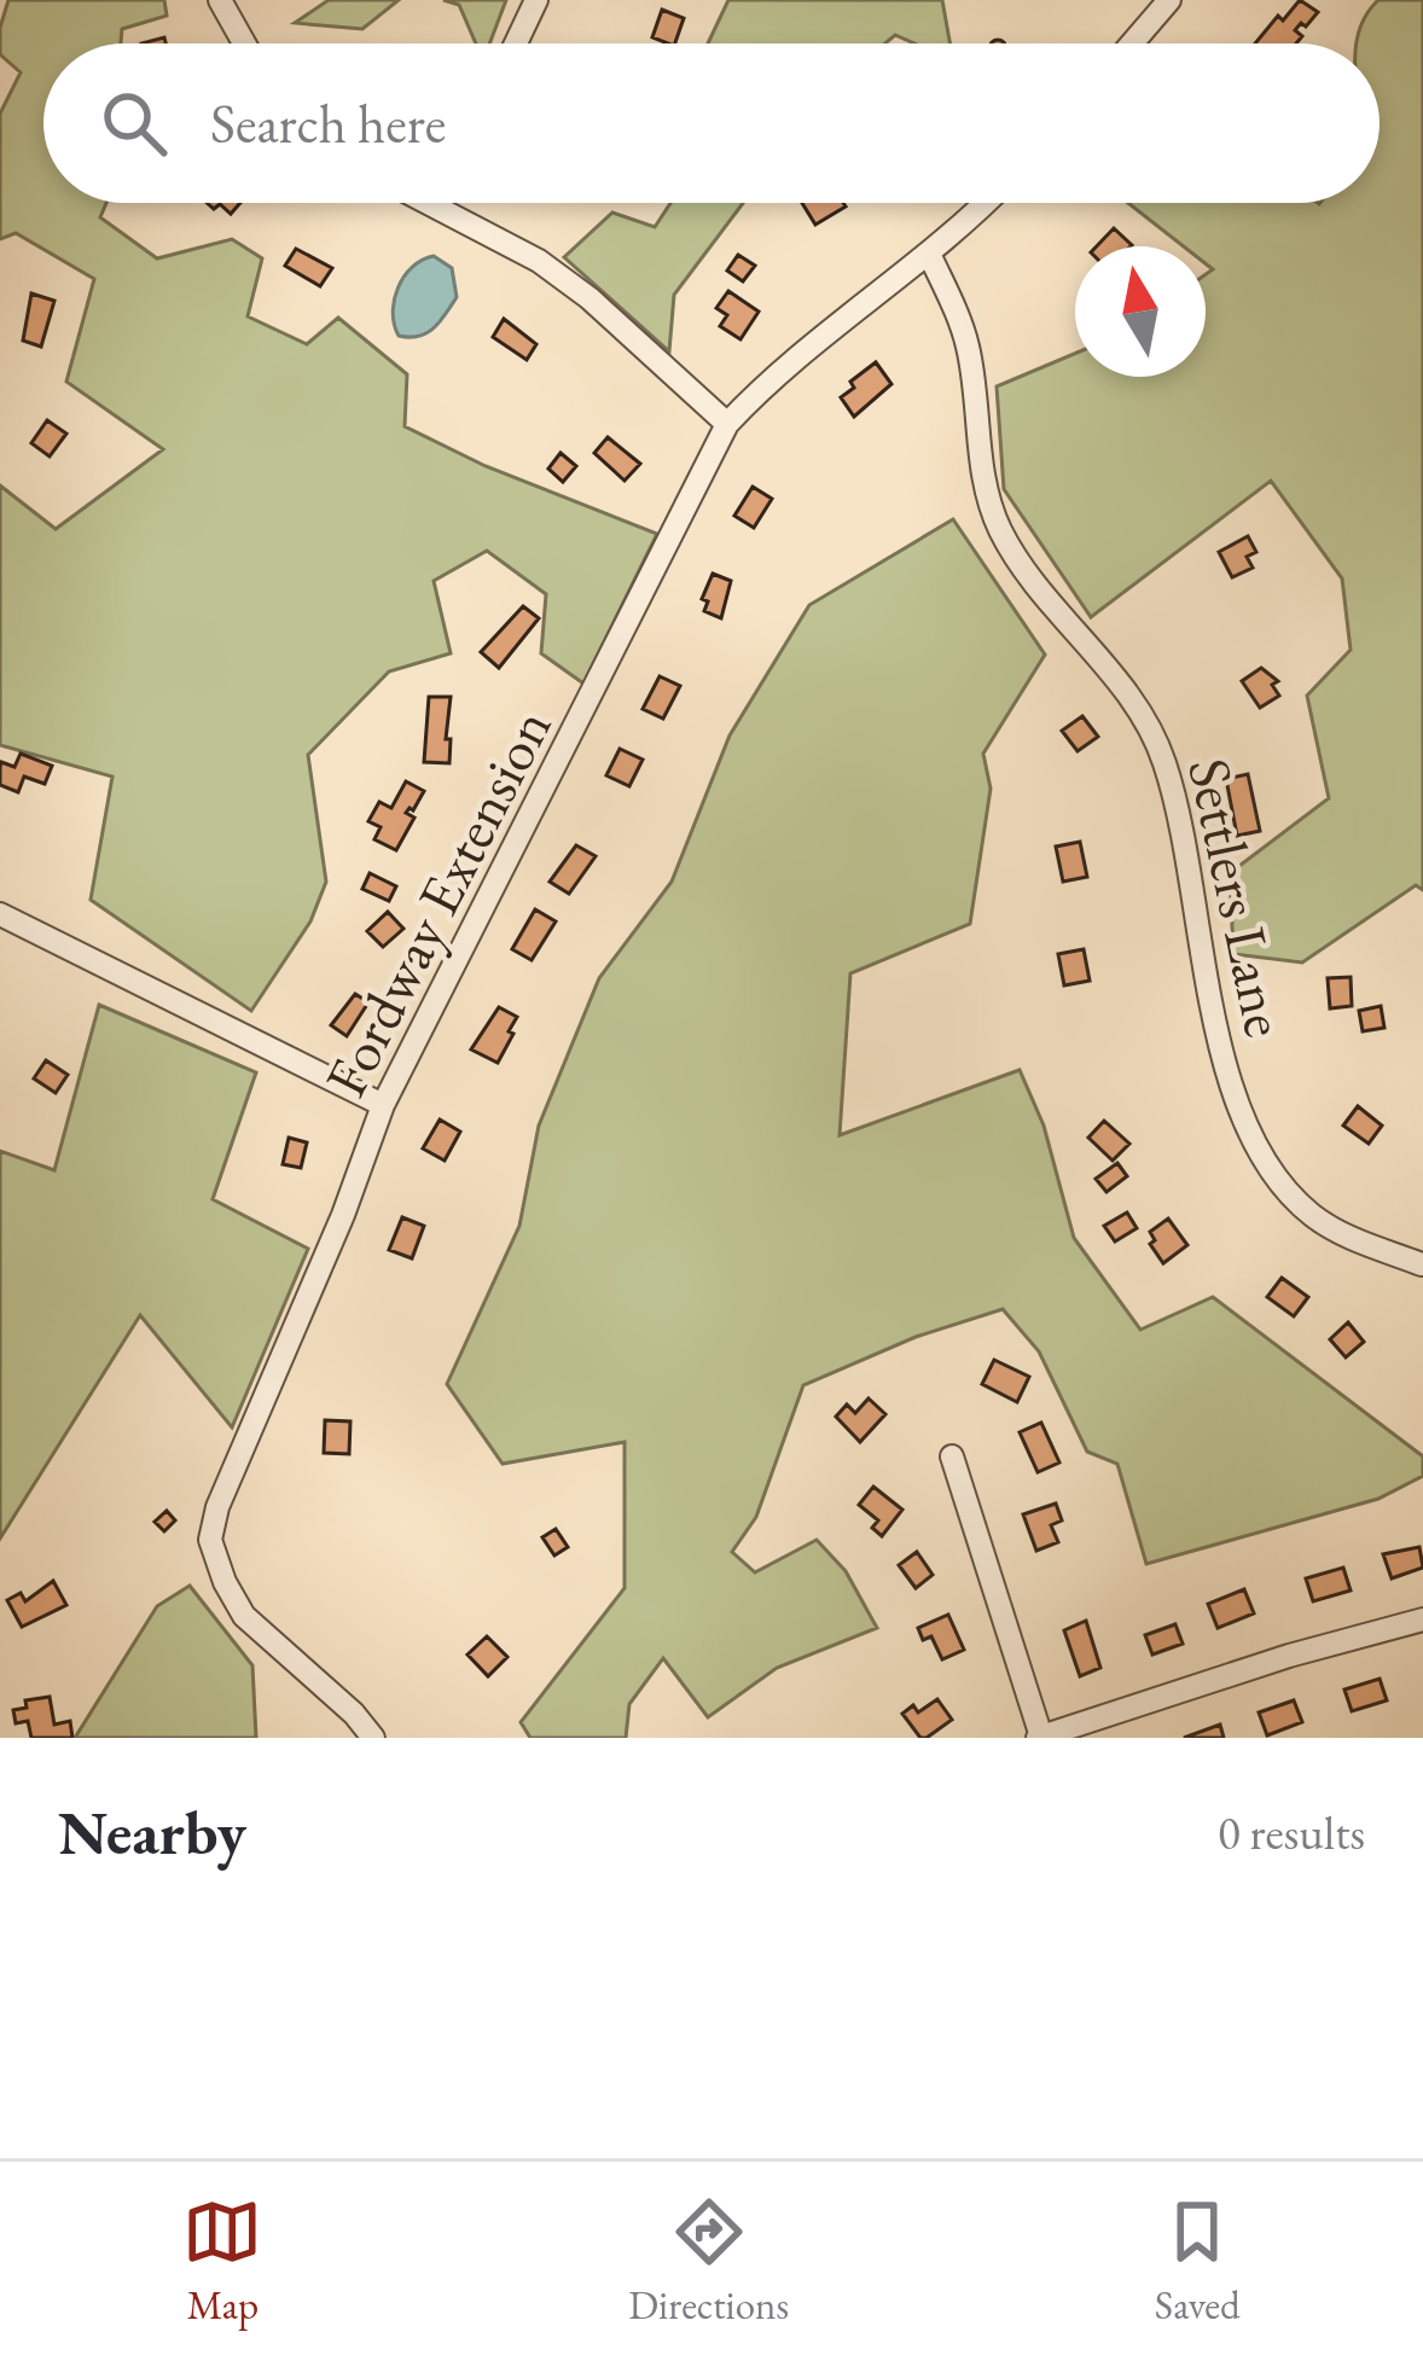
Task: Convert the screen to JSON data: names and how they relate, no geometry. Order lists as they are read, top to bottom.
{
  "streets": {
    "street": ["Settlers Lane", "Fordway Extension"]
  },
  "crossings": [
    ["Settlers Lane", "Fordway Extension"]
  ],
  "north": "top",
  "page": {
    "search": "Search here",
    "heading": ["Nearby", "0 results"],
    "nav": ["Map", "Directions", "Saved"]
  }
}
